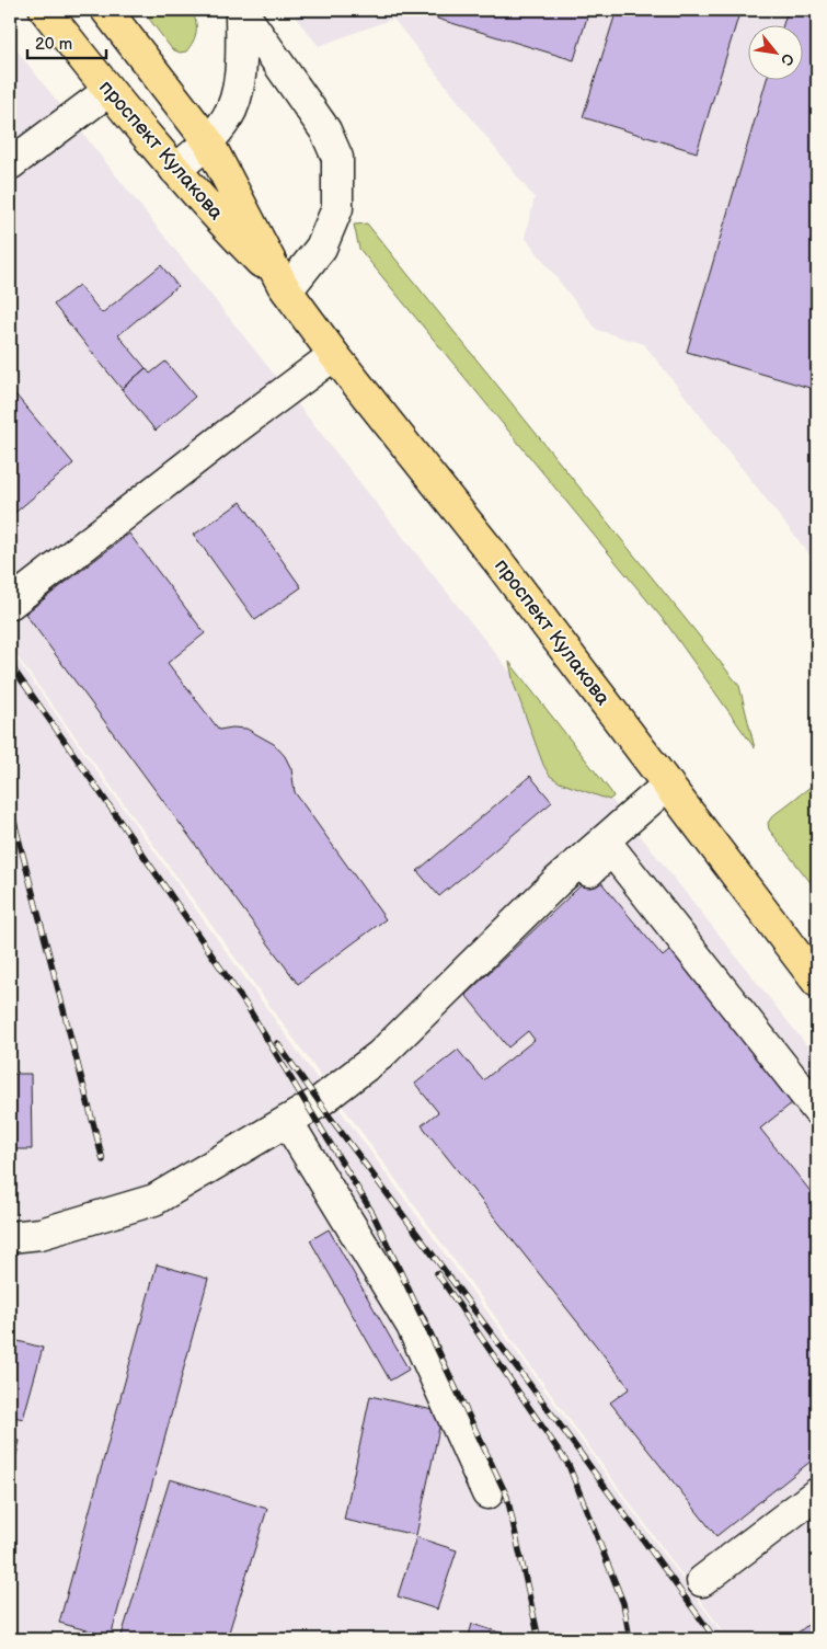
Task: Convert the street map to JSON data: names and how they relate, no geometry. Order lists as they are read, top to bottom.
{
  "streets": {
    "main road": ["проспект Кулакова"]
  },
  "scale_bar": "20 m",
  "north": "bottom right"
}
